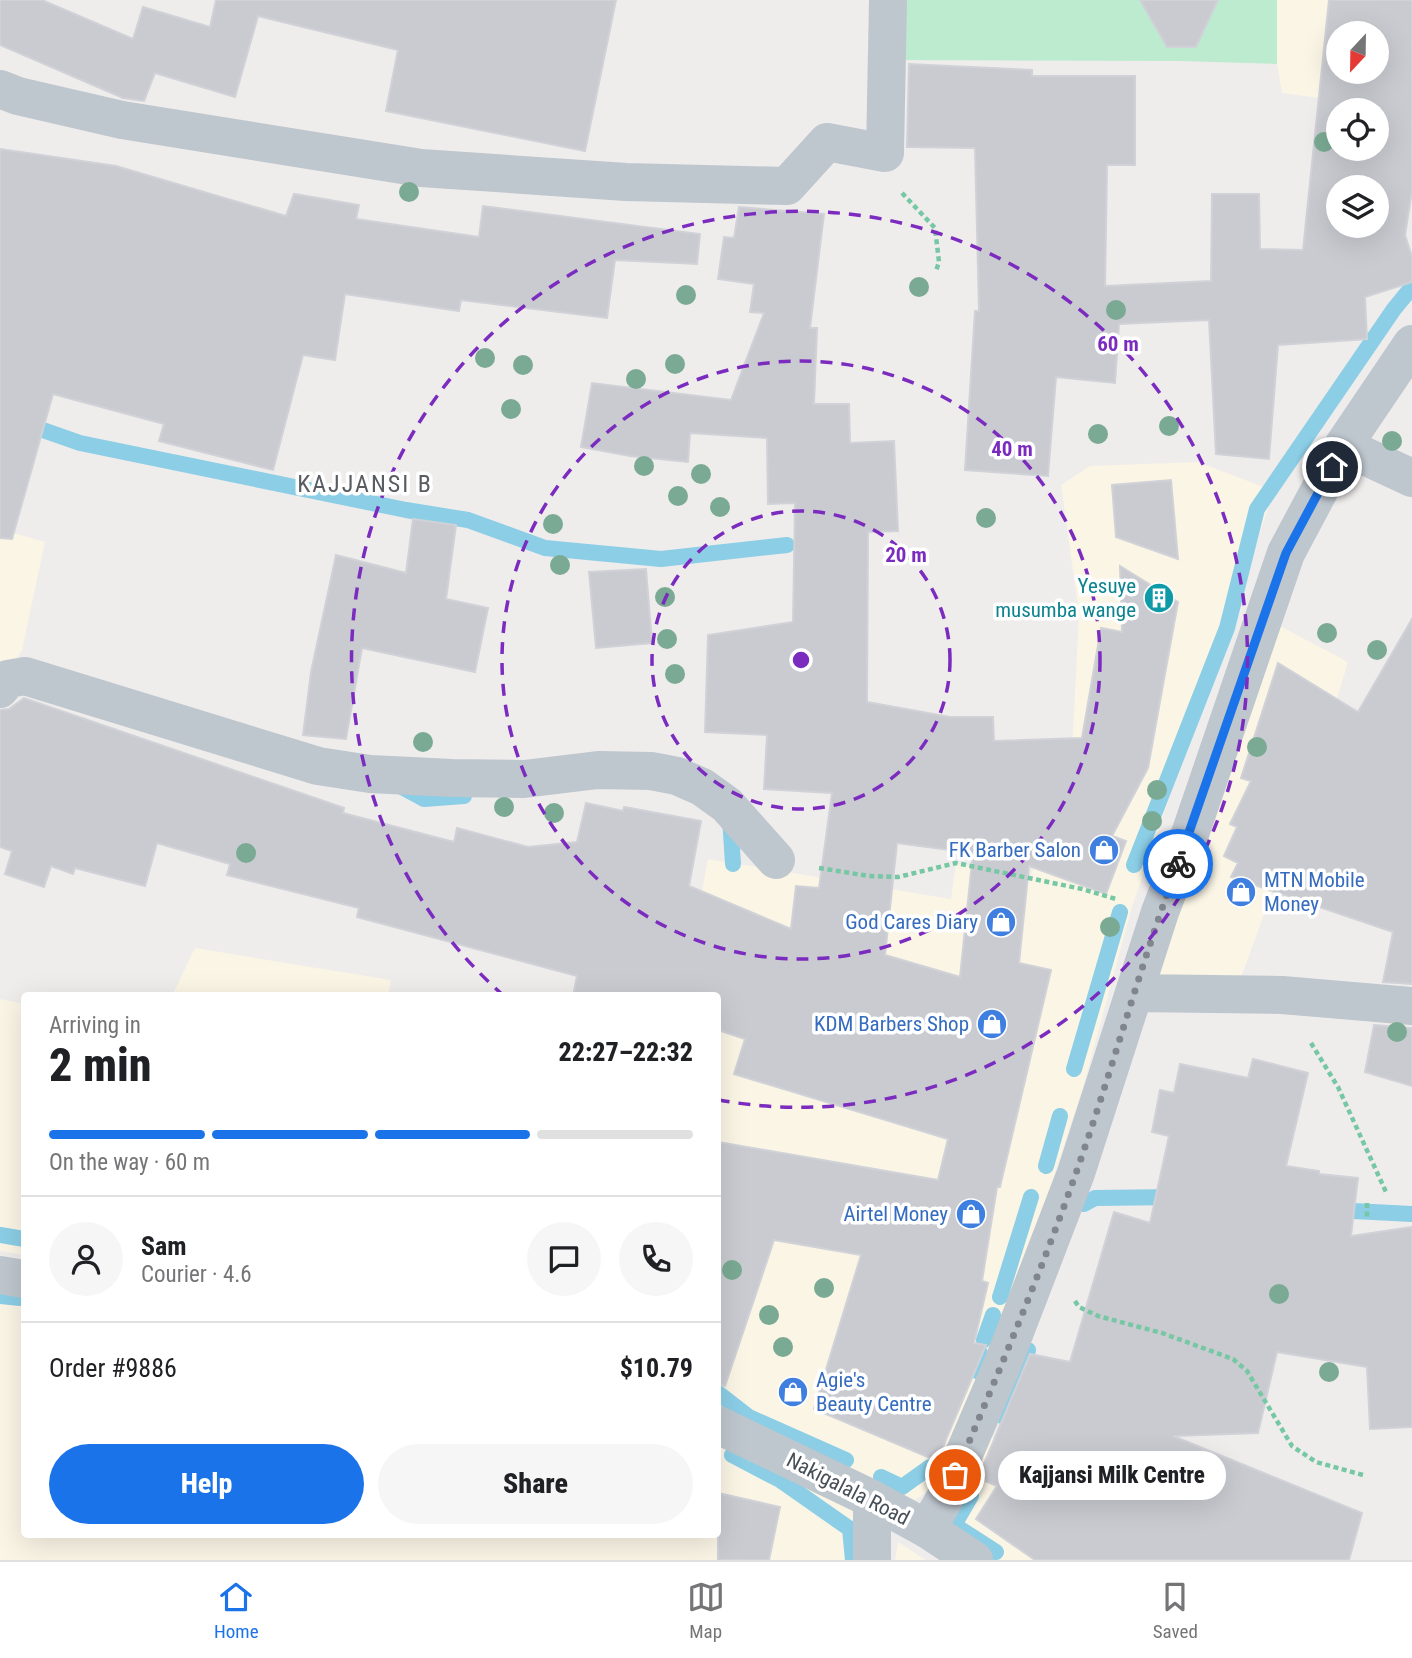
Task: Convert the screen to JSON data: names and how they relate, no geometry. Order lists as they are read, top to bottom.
{
  "streets": {
    "street": ["Nakigalala Road"]
  },
  "districts": ["KAJJANSI B"],
  "places": {
    "building": ["Yesuye musumba wange"],
    "shop": [
      "FK Barber Salon",
      "MTN Mobile Money",
      "God Cares Diary",
      "KDM Barbers Shop",
      "Airtel Money",
      "Agie's Beauty Centre"
    ],
    "other": ["Kajjansi Milk Centre"]
  },
  "north": "bottom",
  "page": {
    "heading": ["2 min", "Arriving in", "22:27–22:32"],
    "panel": [
      "Sam",
      "Courier · 4.6",
      "Order #9886",
      "$10.79"
    ],
    "bar": "On the way · 60 m",
    "buttons": ["Help", "Share"],
    "bubble": "Kajjansi Milk Centre",
    "tabs": ["Home", "Map", "Saved"]
  },
  "rings": ["60 m", "40 m", "20 m"]
}
